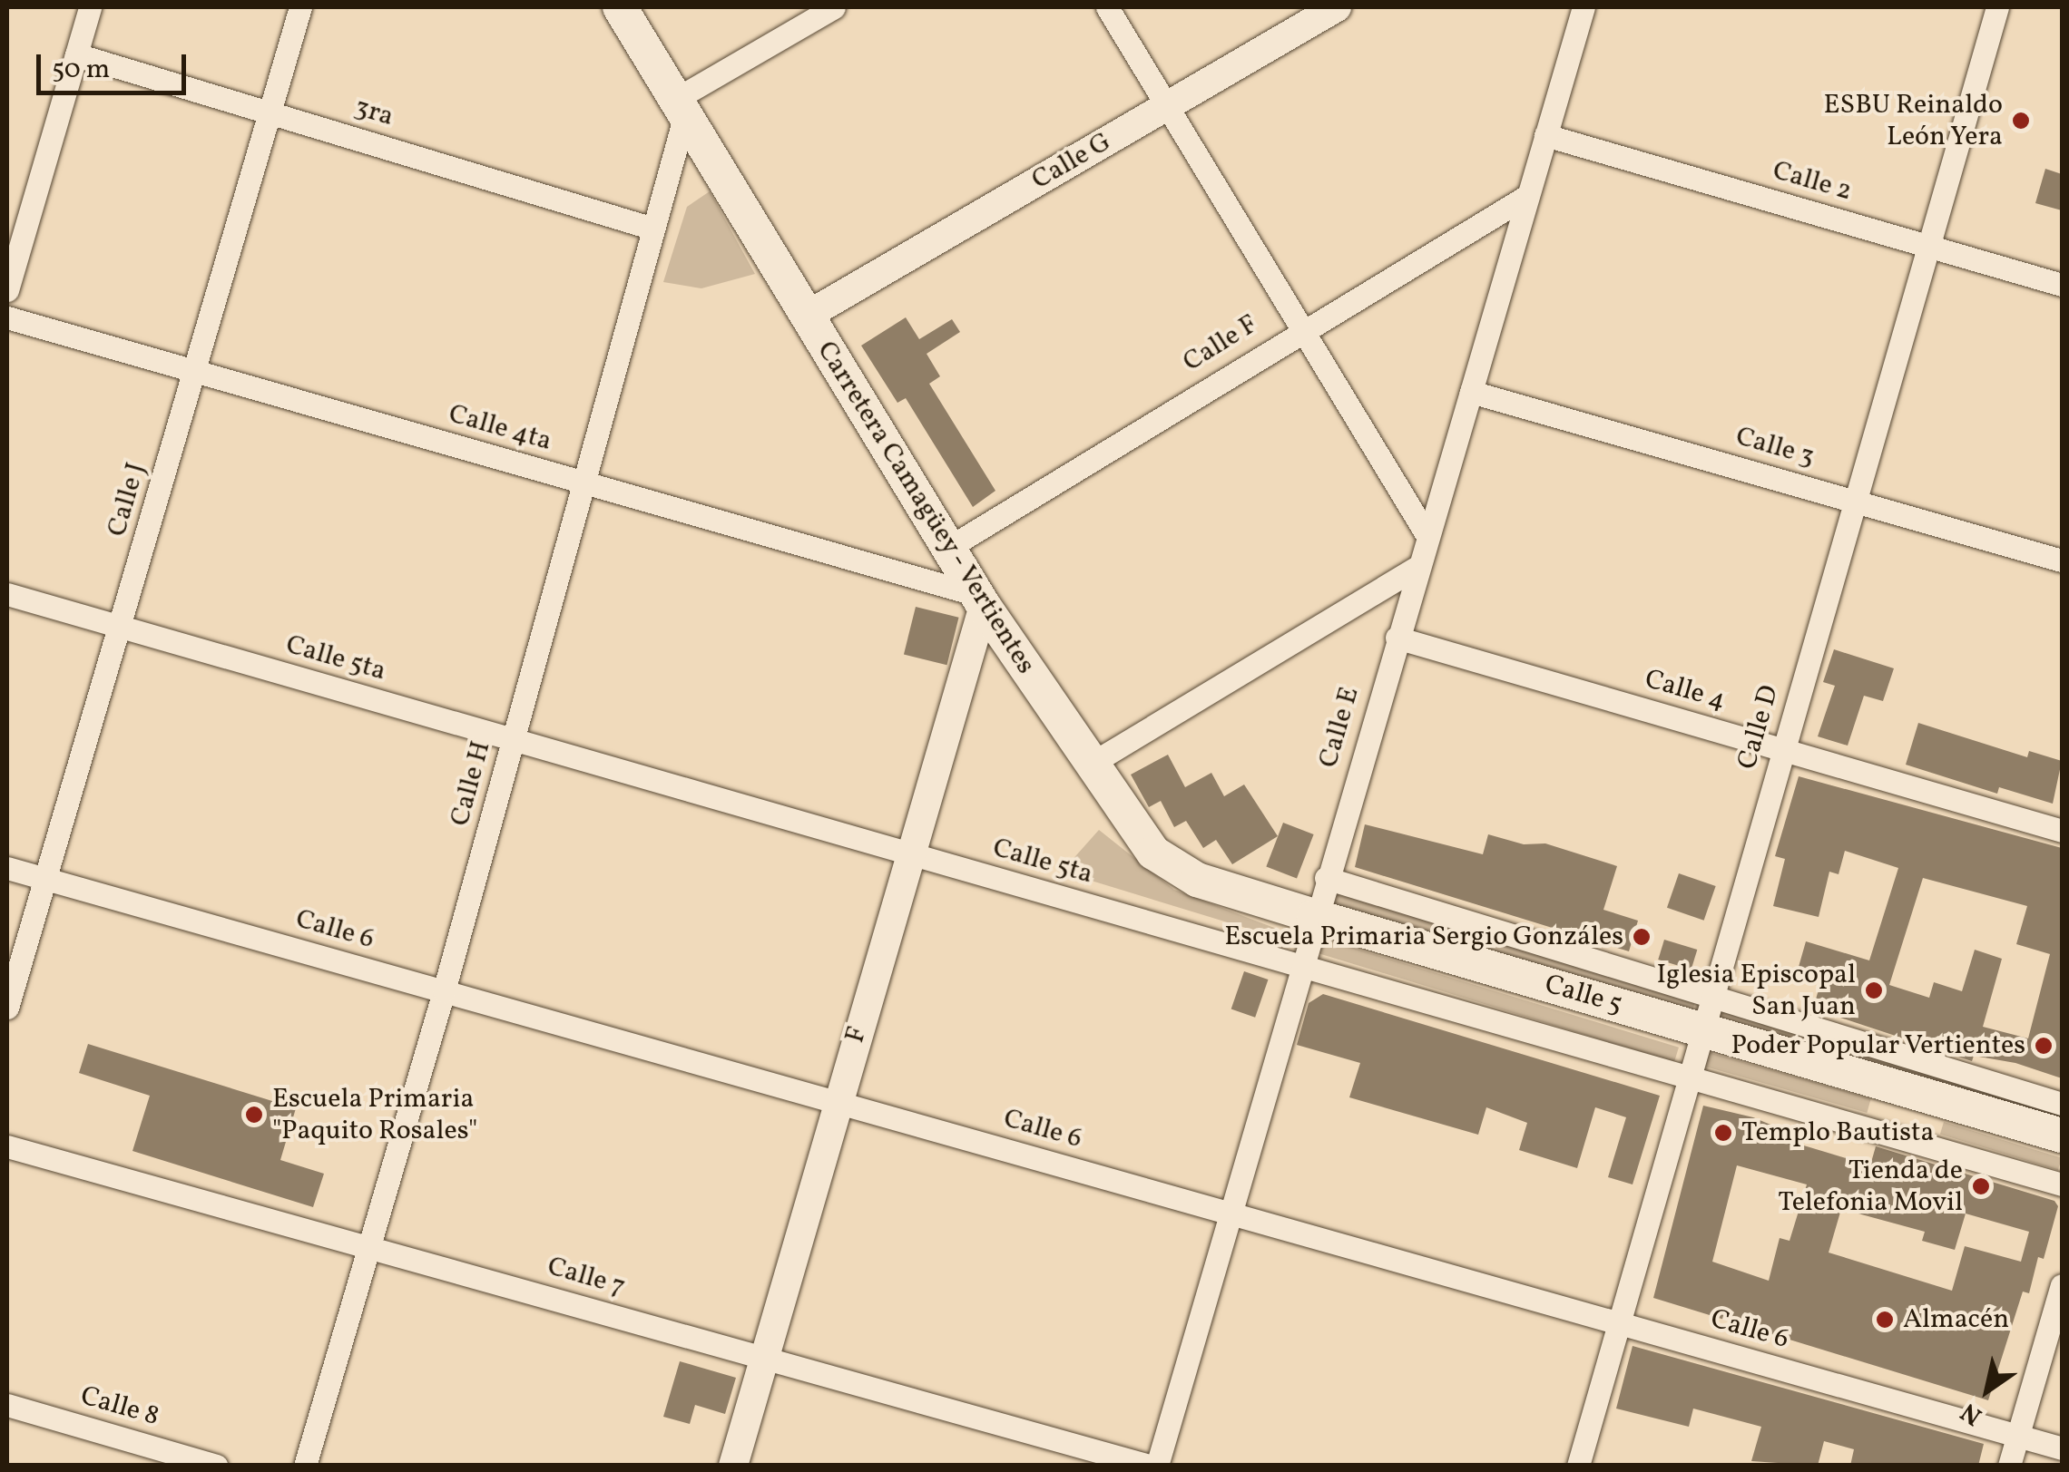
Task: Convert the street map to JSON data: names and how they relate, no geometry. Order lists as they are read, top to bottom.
{
  "streets": {
    "main road": ["Carretera Camagüey - Vertientes", "Calle 5"],
    "street": [
      "3ra",
      "Calle G",
      "Calle 2",
      "Calle F",
      "Calle 4ta",
      "Calle 3",
      "Calle J",
      "Calle 5ta",
      "Calle 4",
      "Calle E",
      "Calle D",
      "Calle H",
      "Calle 6",
      "F",
      "Calle 7",
      "Calle 8"
    ]
  },
  "crossings": [
    ["3ra", "Calle J"],
    ["3ra", "Calle H"],
    ["Calle G", "Carretera Camagüey - Vertientes"],
    ["Calle 2", "Calle E"],
    ["Calle 2", "Calle D"],
    ["Calle F", "Carretera Camagüey - Vertientes"],
    ["Calle F", "Calle E"],
    ["Calle 4ta", "Calle J"],
    ["Calle 4ta", "Carretera Camagüey - Vertientes"],
    ["Calle 4ta", "Calle H"],
    ["Calle 4ta", "F"],
    ["Calle 3", "Calle E"],
    ["Calle 3", "Calle D"],
    ["Calle J", "Calle 5ta"],
    ["Calle J", "Calle 6"],
    ["Carretera Camagüey - Vertientes", "Calle E"],
    ["Carretera Camagüey - Vertientes", "Calle H"],
    ["Carretera Camagüey - Vertientes", "Calle 5"],
    ["Carretera Camagüey - Vertientes", "F"],
    ["Calle 5ta", "Calle E"],
    ["Calle 5ta", "Calle D"],
    ["Calle 5ta", "Calle H"],
    ["Calle 5ta", "F"],
    ["Calle 4", "Calle E"],
    ["Calle 4", "Calle D"],
    ["Calle E", "Calle 6"],
    ["Calle E", "Calle 5"],
    ["Calle D", "Calle 6"],
    ["Calle D", "Calle 5"],
    ["Calle H", "Calle 6"],
    ["Calle H", "Calle 7"],
    ["Calle 6", "F"],
    ["F", "Calle 7"]
  ],
  "places": [
    "ESBU Reinaldo León Yera",
    "Escuela Primaria Sergio Gonzáles",
    "Iglesia Episcopal San Juan",
    "Poder Popular Vertientes",
    "Escuela Primaria \"Paquito Rosales\"",
    "Templo Bautista",
    "Tienda de Telefonia Movil",
    "Almacén"
  ],
  "scale_bar": "50 m",
  "north": "bottom left"
}
